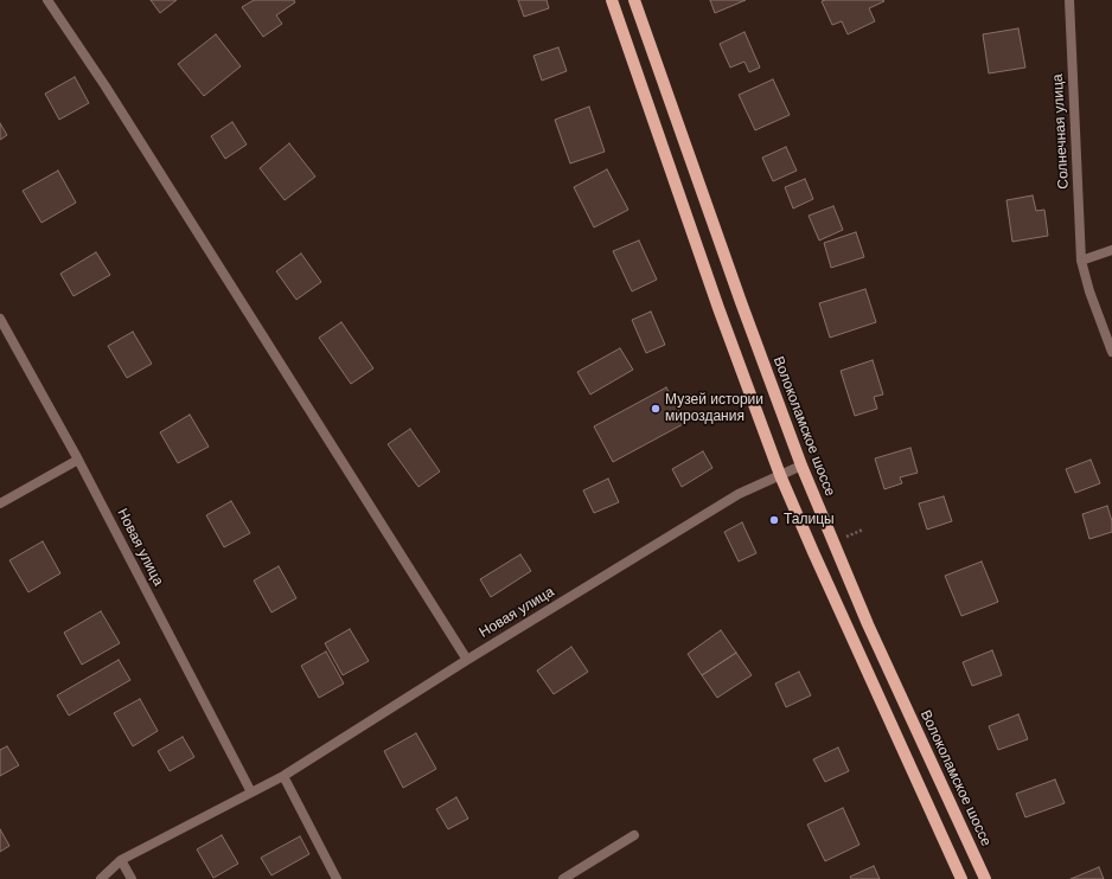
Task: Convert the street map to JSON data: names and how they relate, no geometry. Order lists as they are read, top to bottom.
{
  "streets": {
    "main road": ["Волоколамское шоссе"],
    "street": ["Солнечная улица", "Новая улица"]
  },
  "crossings": [
    ["Волоколамское шоссе", "Новая улица"]
  ],
  "places": ["Музей истории мироздания", "Талицы"]
}
